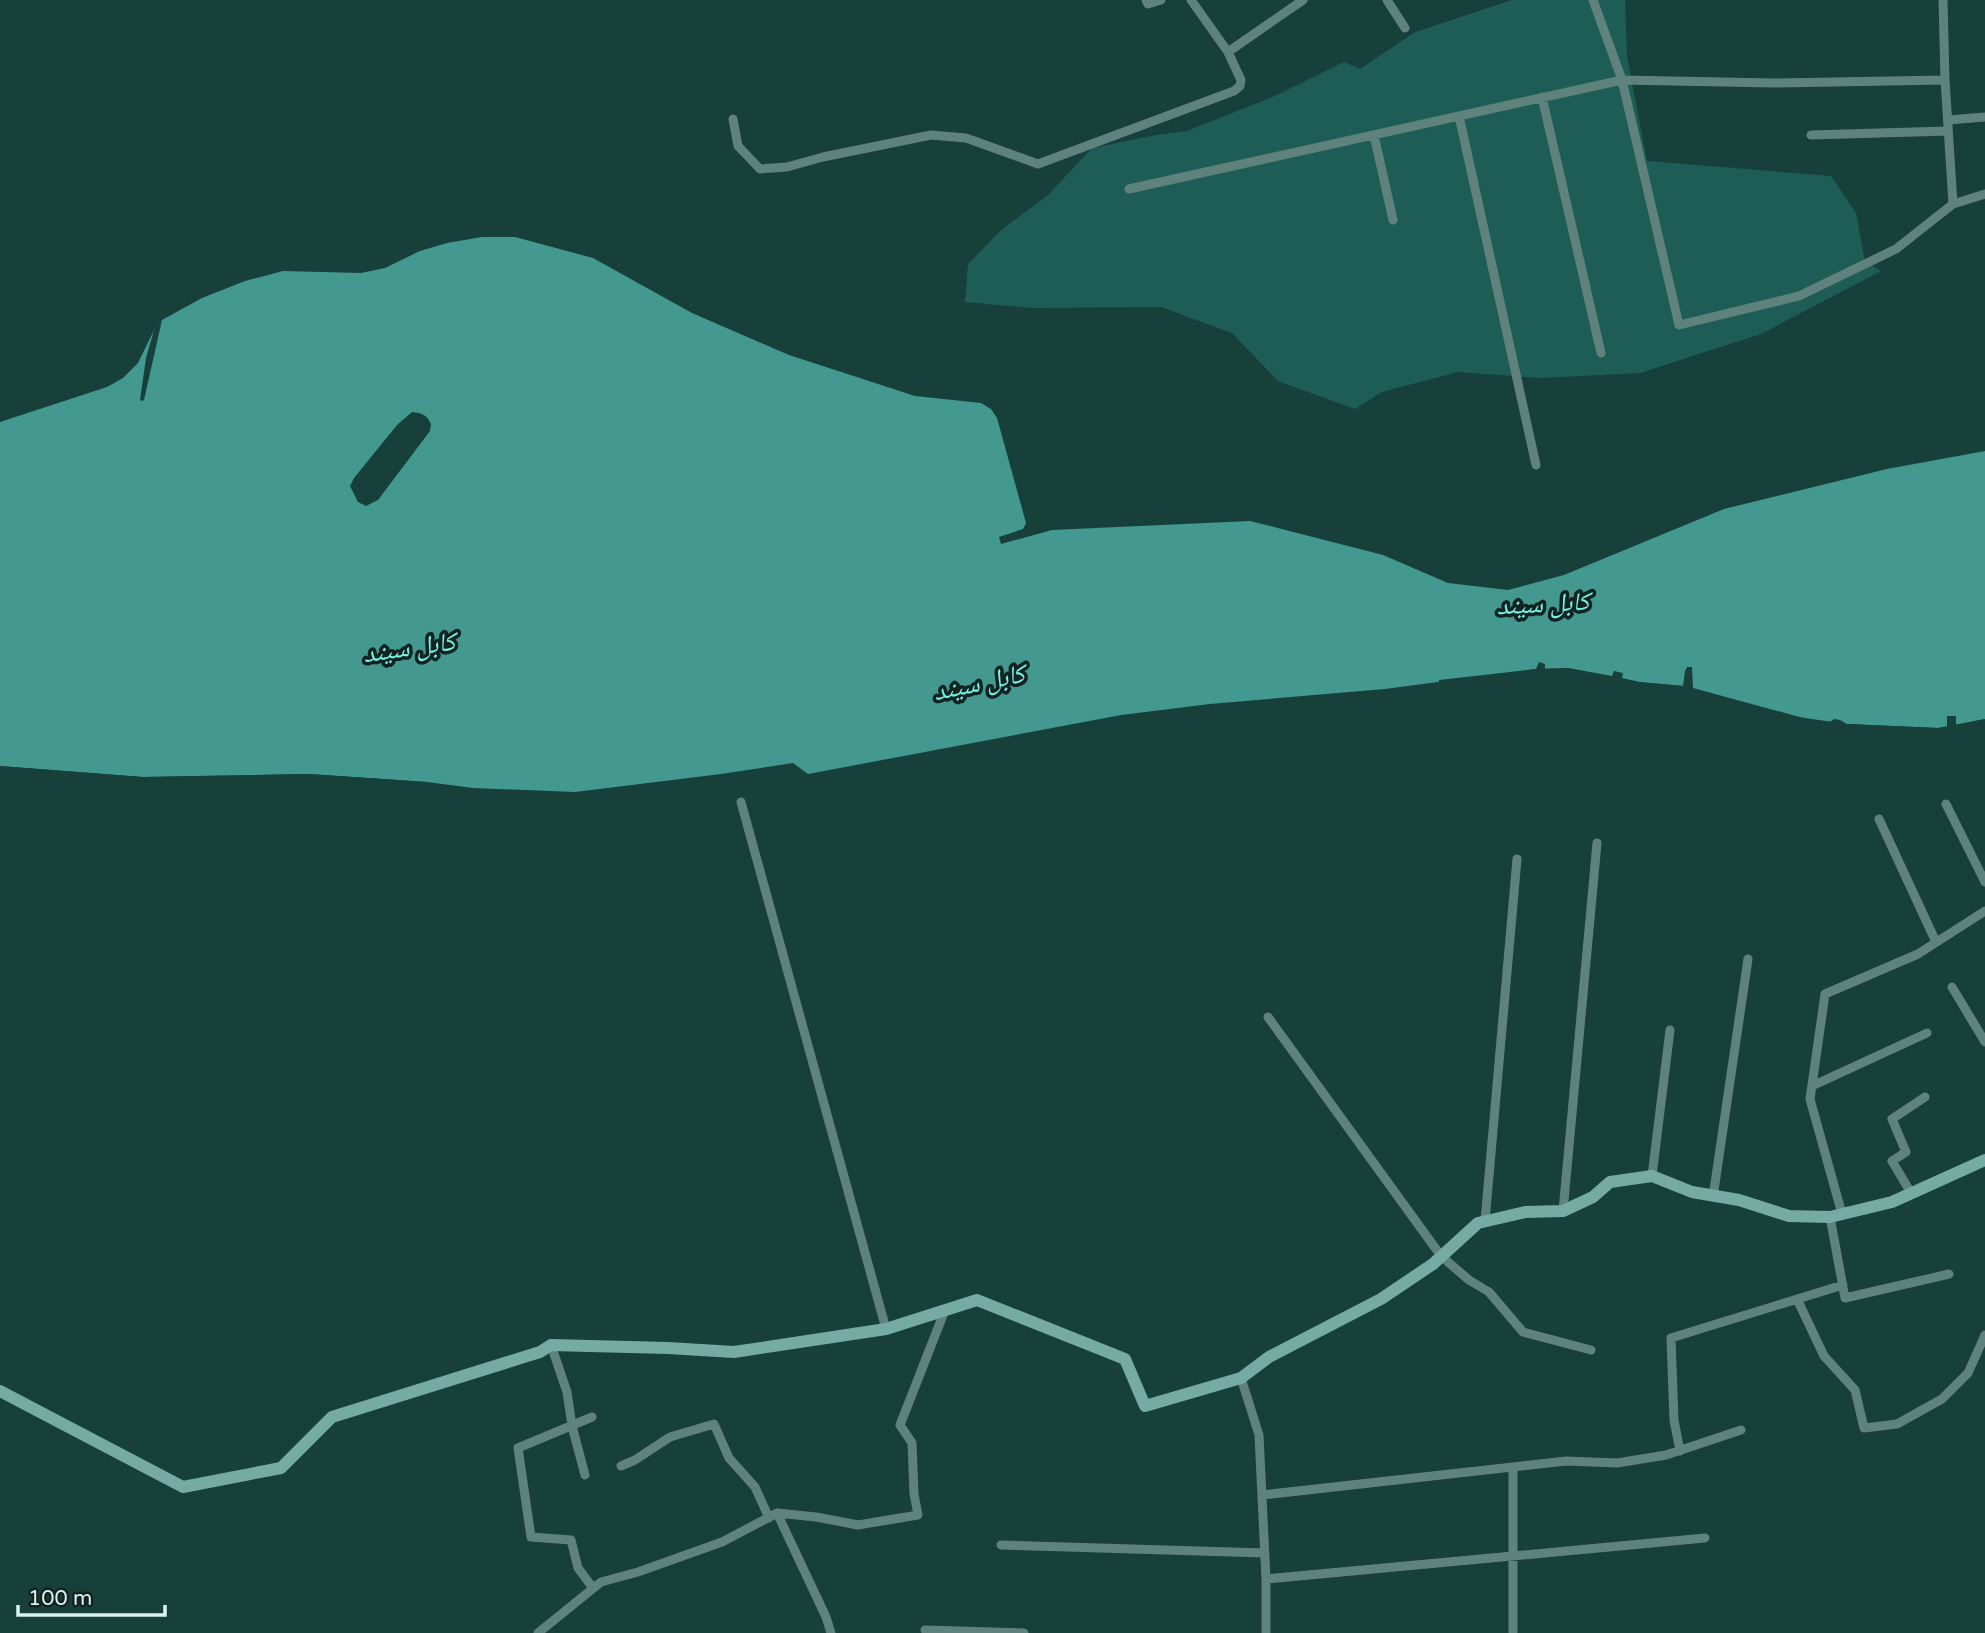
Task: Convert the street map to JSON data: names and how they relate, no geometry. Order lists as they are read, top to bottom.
{
  "water": ["کابل سيند"],
  "scale_bar": "100 m"
}
